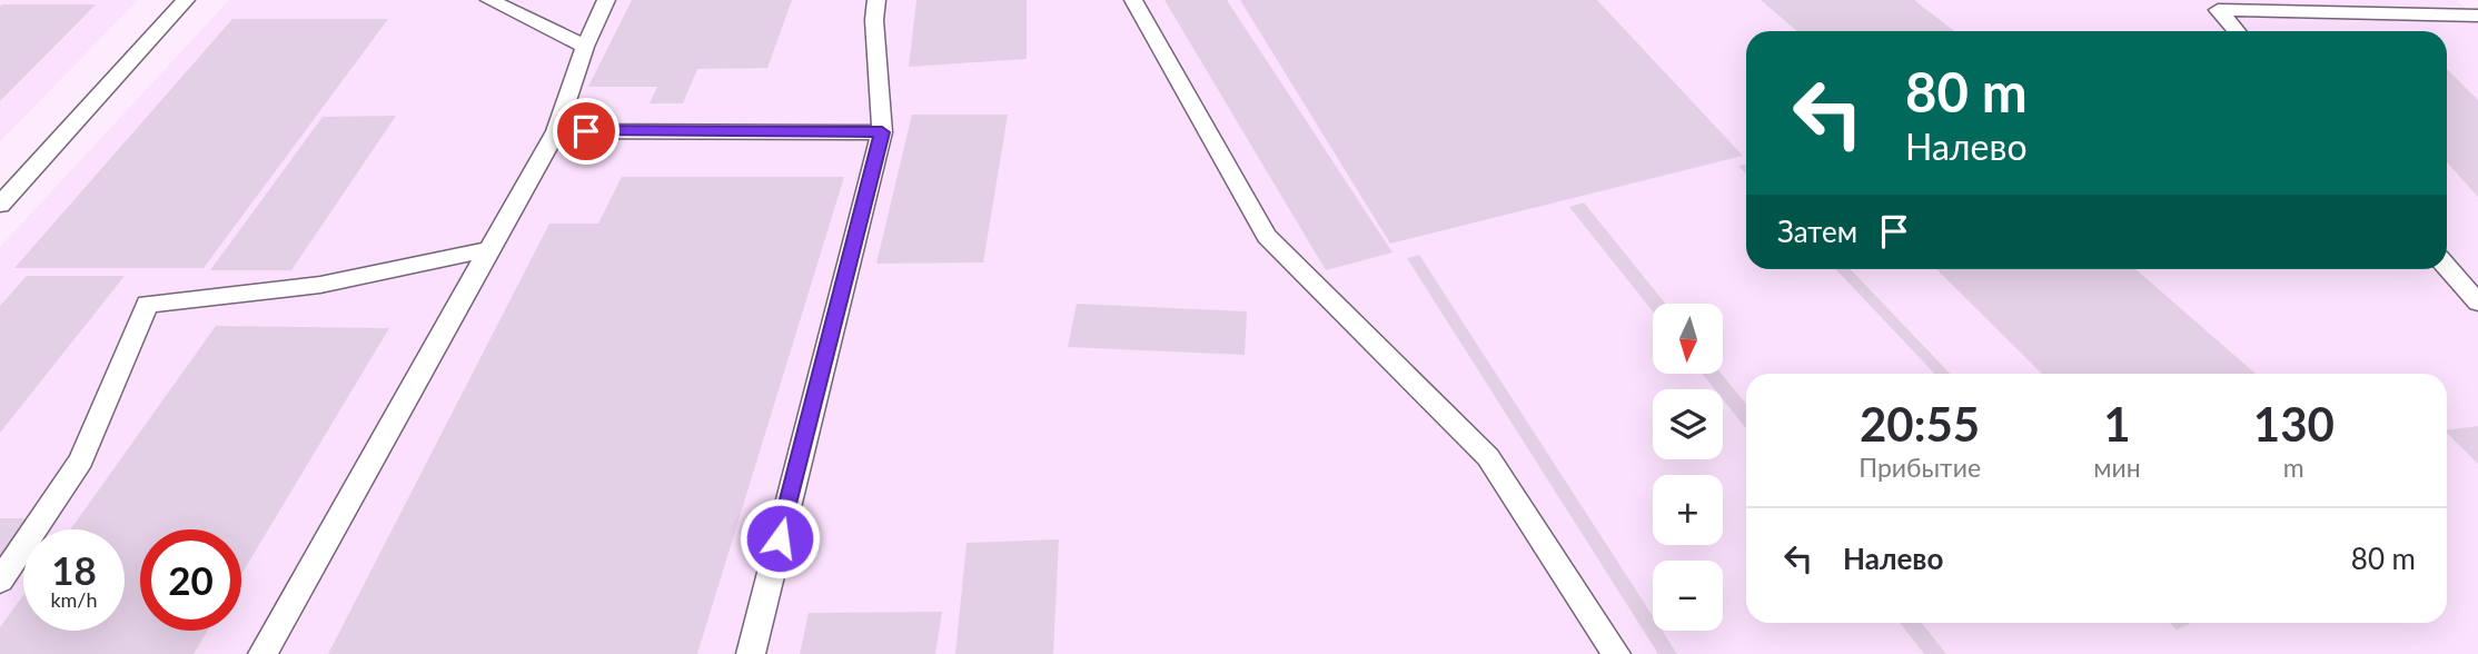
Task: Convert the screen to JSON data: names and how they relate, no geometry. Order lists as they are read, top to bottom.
{
  "north": "bottom",
  "page": {
    "turn": ["80 m", "Налево"],
    "then": "Затем",
    "map_buttons": ["+", "−"],
    "eta": [
      "20:55",
      "Прибытие",
      "1",
      "мин",
      "130",
      "m"
    ],
    "list": [
      {
        "name": "Налево",
        "value": "80 m"
      }
    ],
    "speed": "18 km/h",
    "limit": "20"
  }
}
